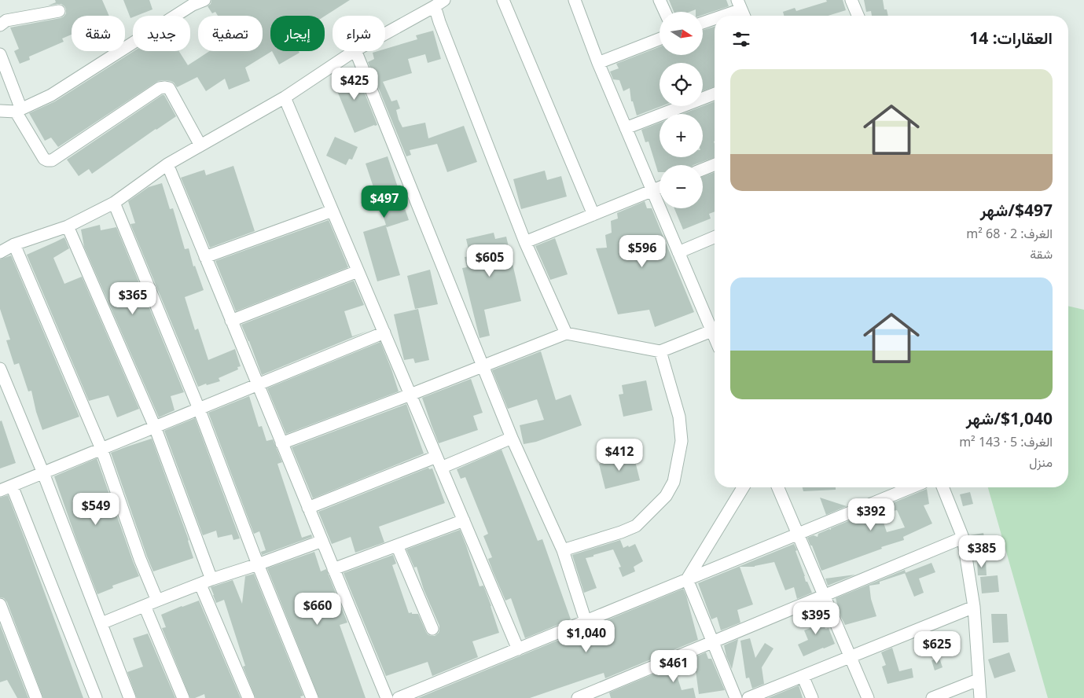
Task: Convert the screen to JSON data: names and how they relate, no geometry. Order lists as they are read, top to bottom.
{
  "north": "right",
  "page": {
    "map_buttons": ["+", "−"],
    "chip": [
      "شراء",
      "إيجار",
      "تصفية",
      "جديد",
      "شقة"
    ],
    "heading": "العقارات: 14",
    "list": [
      {
        "name": "$497/شهر",
        "note": "الغرف: 2 · 68 m² · شقة"
      },
      {
        "name": "$1,040/شهر",
        "note": "الغرف: 5 · 143 m² · منزل"
      }
    ],
    "price": [
      "$425",
      "$497",
      "$596",
      "$605",
      "$365",
      "$412",
      "$549",
      "$392",
      "$385",
      "$660",
      "$395",
      "$1,040",
      "$625",
      "$461"
    ]
  }
}
